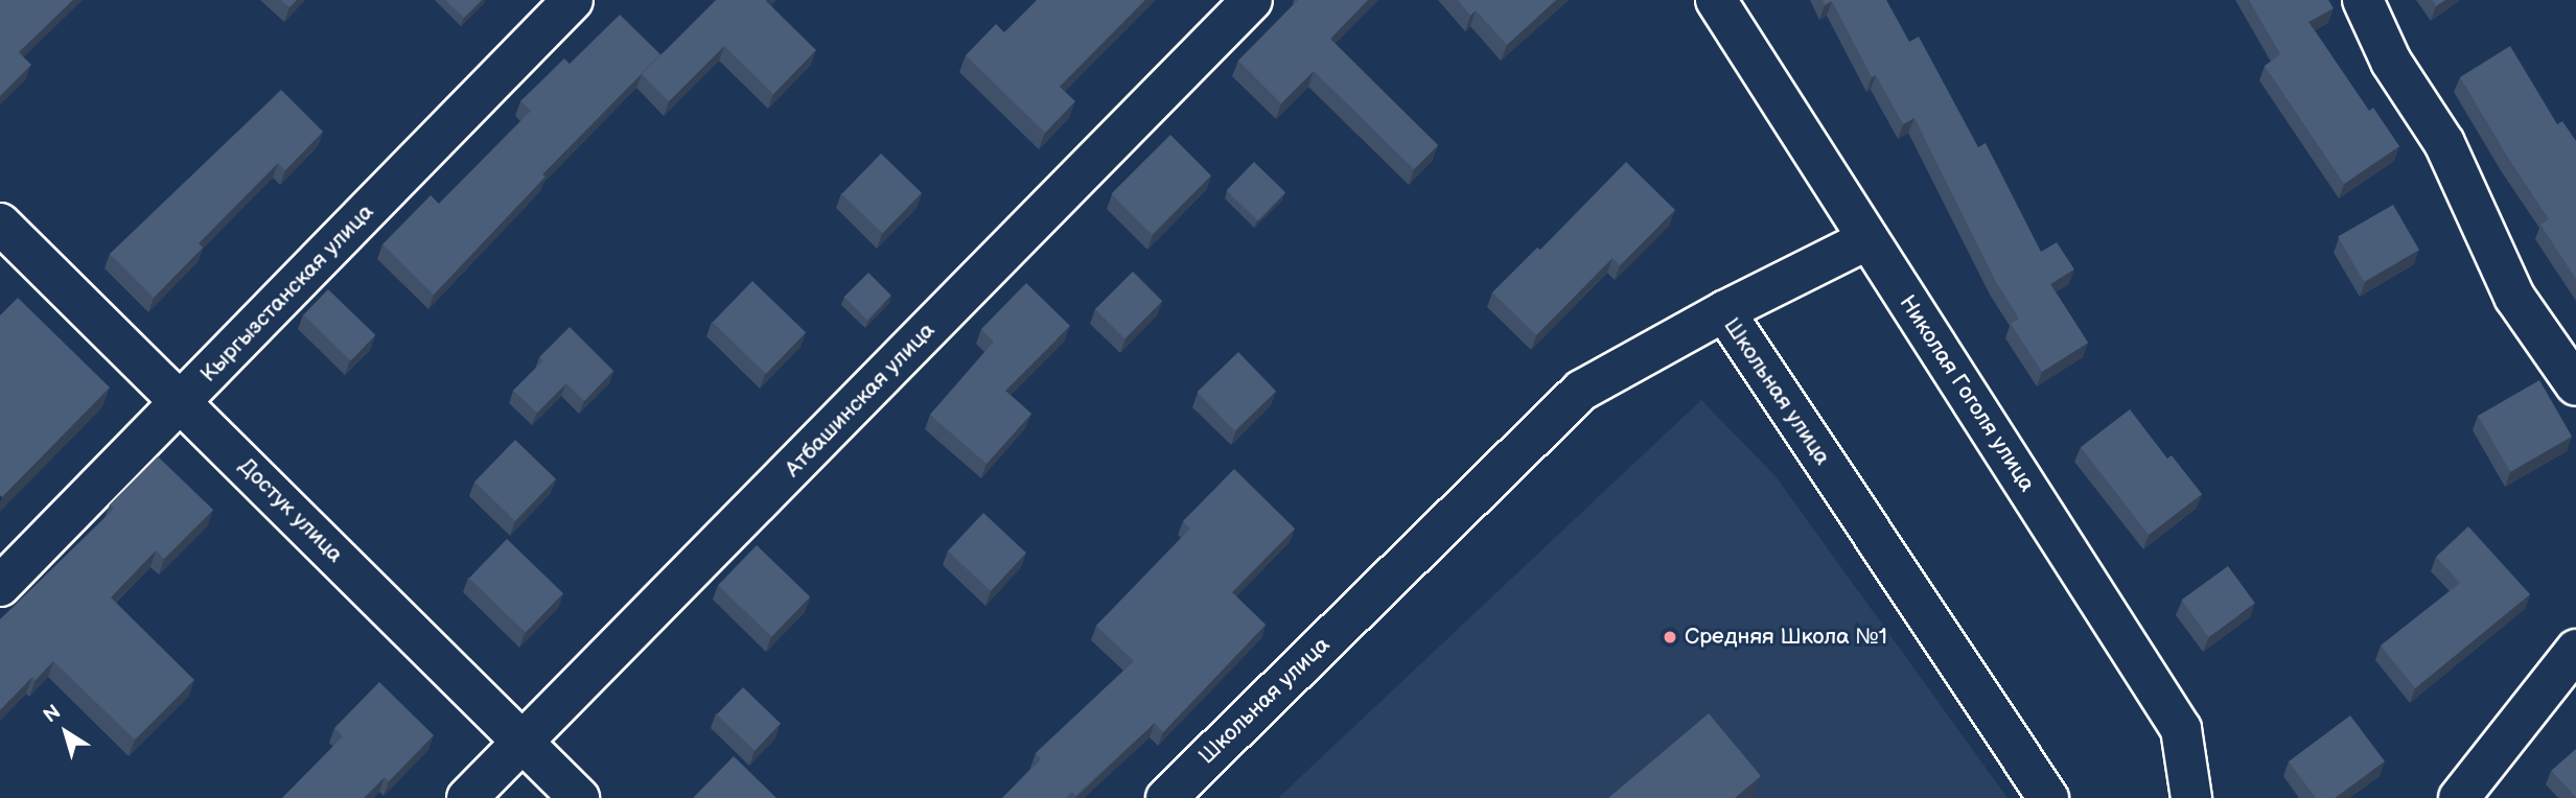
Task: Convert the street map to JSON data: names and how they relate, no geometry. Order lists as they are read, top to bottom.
{
  "streets": {
    "street": [
      "Кыргызстанская улица",
      "Школьная улица",
      "Николая Гоголя улица",
      "Атбашинская улица",
      "Достук улица"
    ]
  },
  "crossings": [
    ["Кыргызстанская улица", "Достук улица"],
    ["Атбашинская улица", "Достук улица"]
  ],
  "places": ["Средняя Школа №1"],
  "north": "top left"
}
